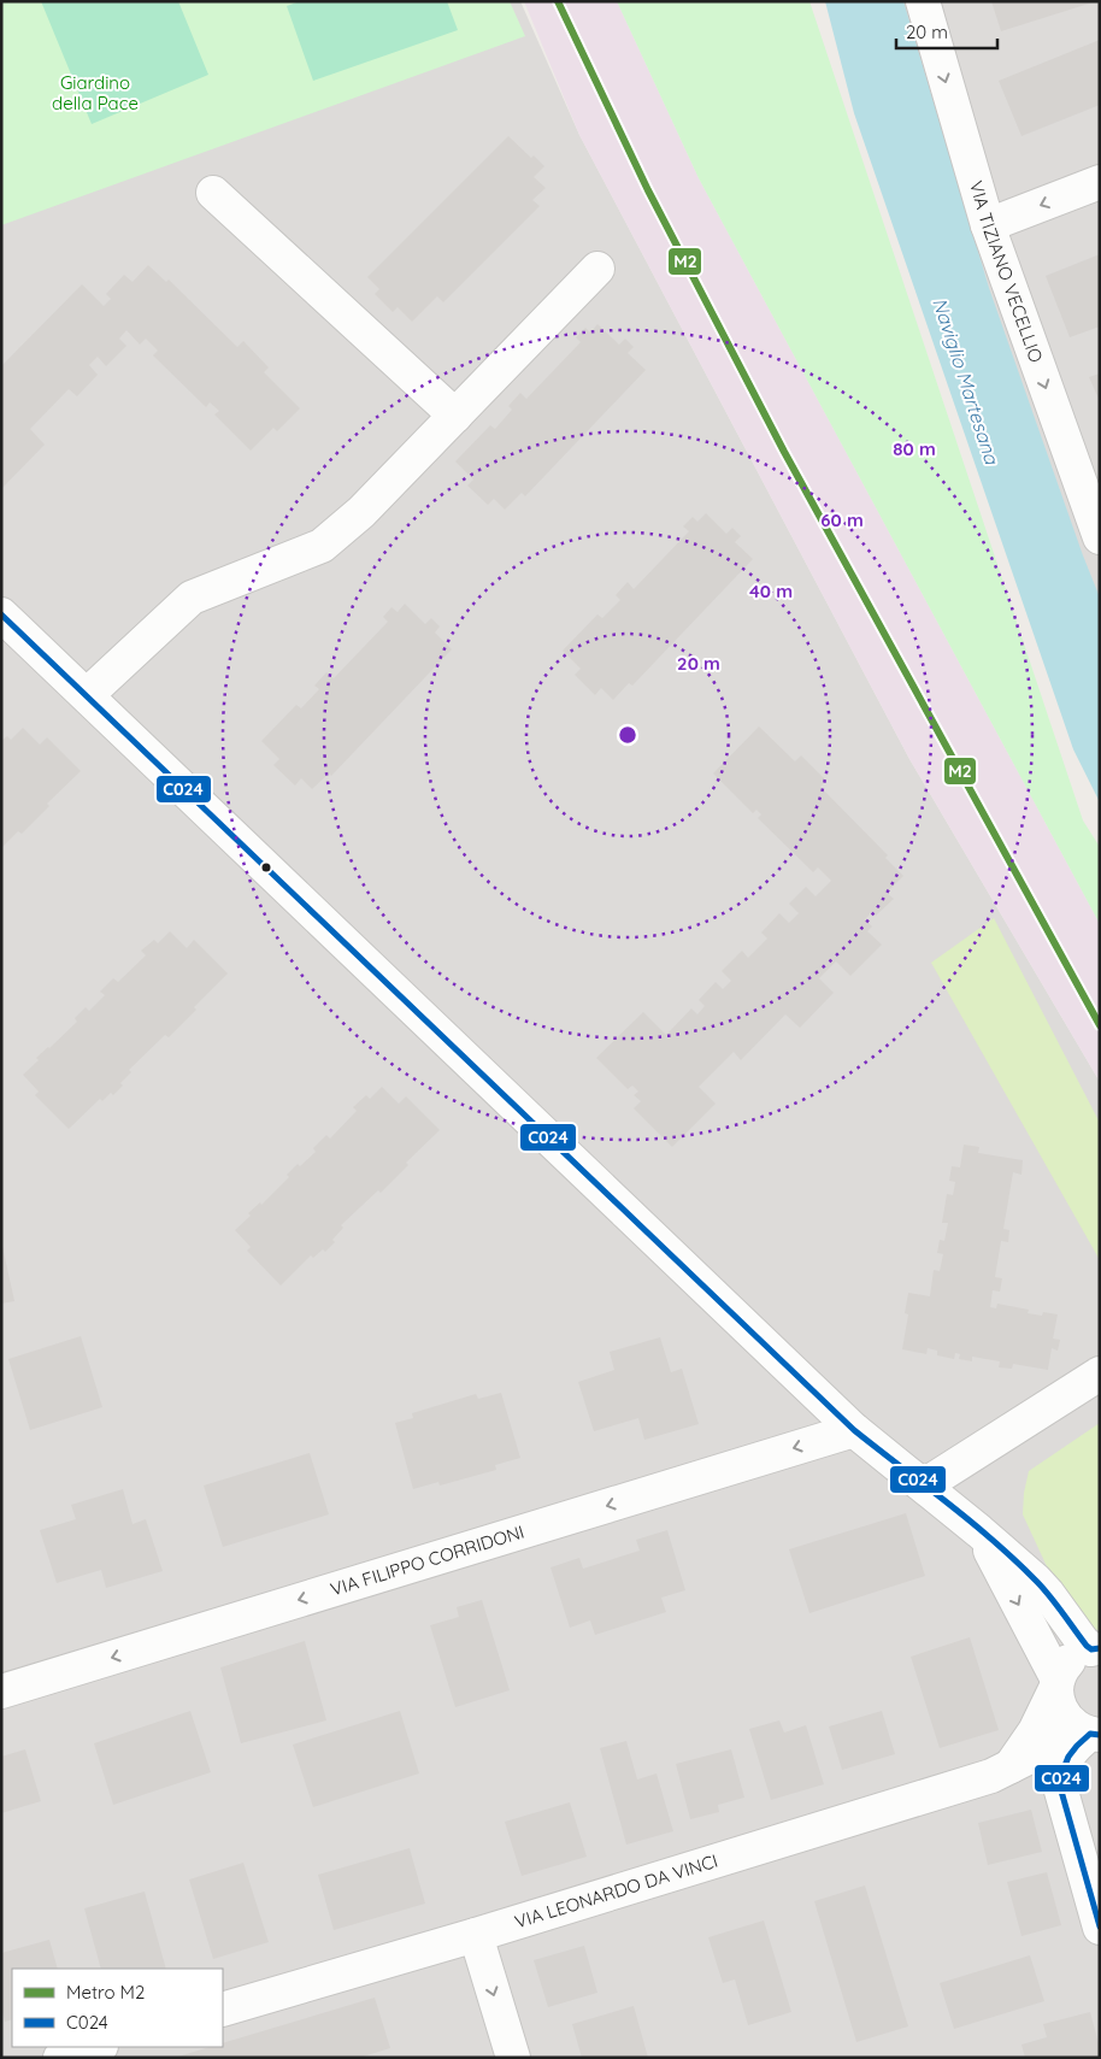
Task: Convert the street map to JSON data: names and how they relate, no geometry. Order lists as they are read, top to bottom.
{
  "streets": {
    "street": ["VIA TIZIANO VECELLIO", "VIA FILIPPO CORRIDONI", "VIA LEONARDO DA VINCI"]
  },
  "one_way": ["VIA TIZIANO VECELLIO", "VIA FILIPPO CORRIDONI"],
  "water": ["Naviglio Martesana"],
  "parks": ["Giardino della Pace"],
  "lines": ["metro line M2", "transit line C024"],
  "legend": ["Metro M2", "C024"],
  "scale_bar": "20 m",
  "rings": [
    "80 m",
    "60 m",
    "40 m",
    "20 m"
  ]
}
